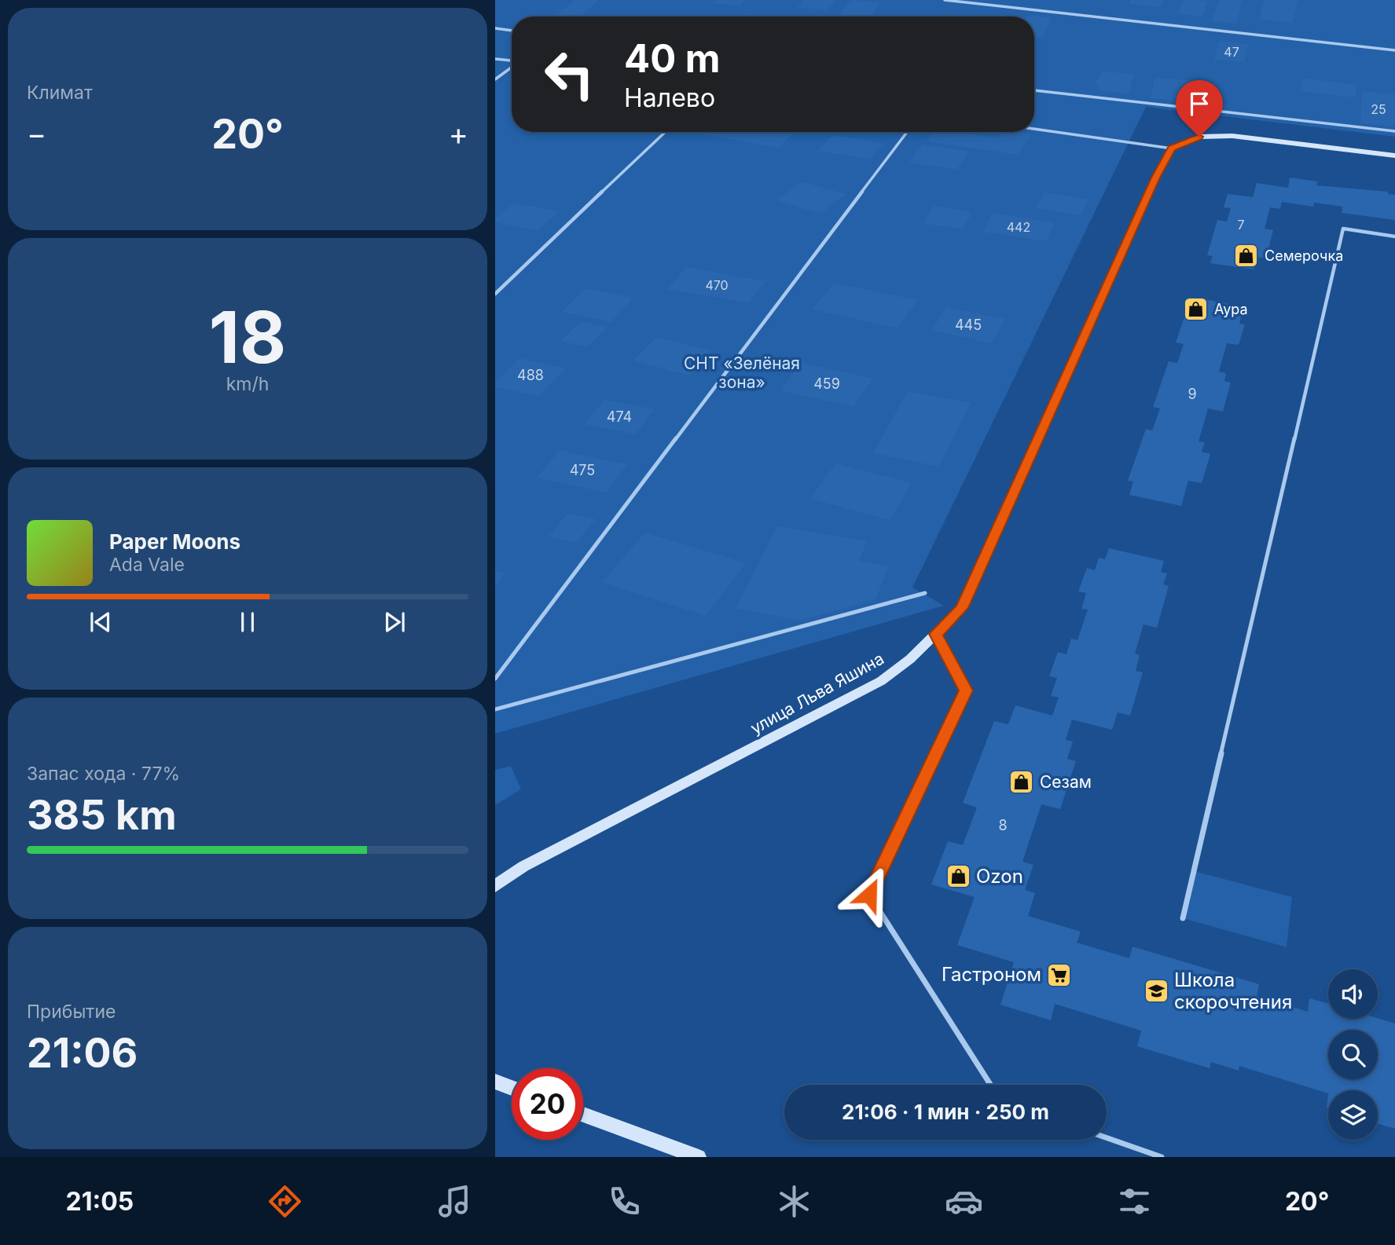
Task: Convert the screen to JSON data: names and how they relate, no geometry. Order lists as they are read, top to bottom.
{
  "streets": {
    "street": ["улица Льва Яшина"]
  },
  "parks": ["СНТ «Зелёная зона»"],
  "places": {
    "shop": [
      "Семерочка",
      "Аура",
      "Сезам",
      "Ozon"
    ],
    "supermarket": ["Гастроном"],
    "school or university": ["Школа скорочтения"]
  },
  "house_numbers": [
    "47",
    "25",
    "7",
    "442",
    "470",
    "445",
    "488",
    "459",
    "9",
    "474",
    "475",
    "8"
  ],
  "page": {
    "tile": [
      "Климат",
      ["18", "km/h"],
      ["Запас хода · 77%", "385 km"],
      ["Прибытие", "21:06"]
    ],
    "turn": ["40 m", "Налево"],
    "heat": ["−", "20°", "+"],
    "song": ["Paper Moons", "Ada Vale"],
    "limit": "20",
    "trip": "21:06 · 1 мин · 250 m",
    "tabs": ["21:05", "20°"]
  }
}
